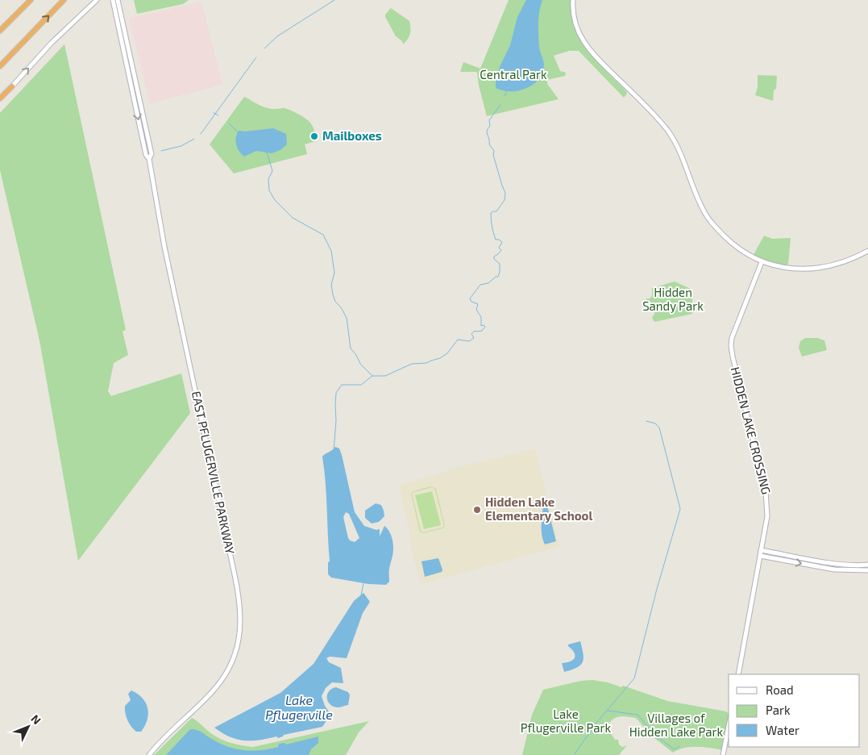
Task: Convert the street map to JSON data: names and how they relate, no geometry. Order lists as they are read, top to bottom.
{
  "streets": {
    "street": ["HIDDEN LAKE CROSSING", "EAST PFLUGERVILLE PARKWAY"]
  },
  "water": ["Lake Pflugerville"],
  "parks": [
    "Central Park",
    "Hidden Sandy Park",
    "Lake Pflugerville Park",
    "Villages of Hidden Lake Park"
  ],
  "places": ["Mailboxes", "Hidden Lake Elementary School"],
  "legend": ["Road", "Park", "Water"],
  "north": "top right"
}
